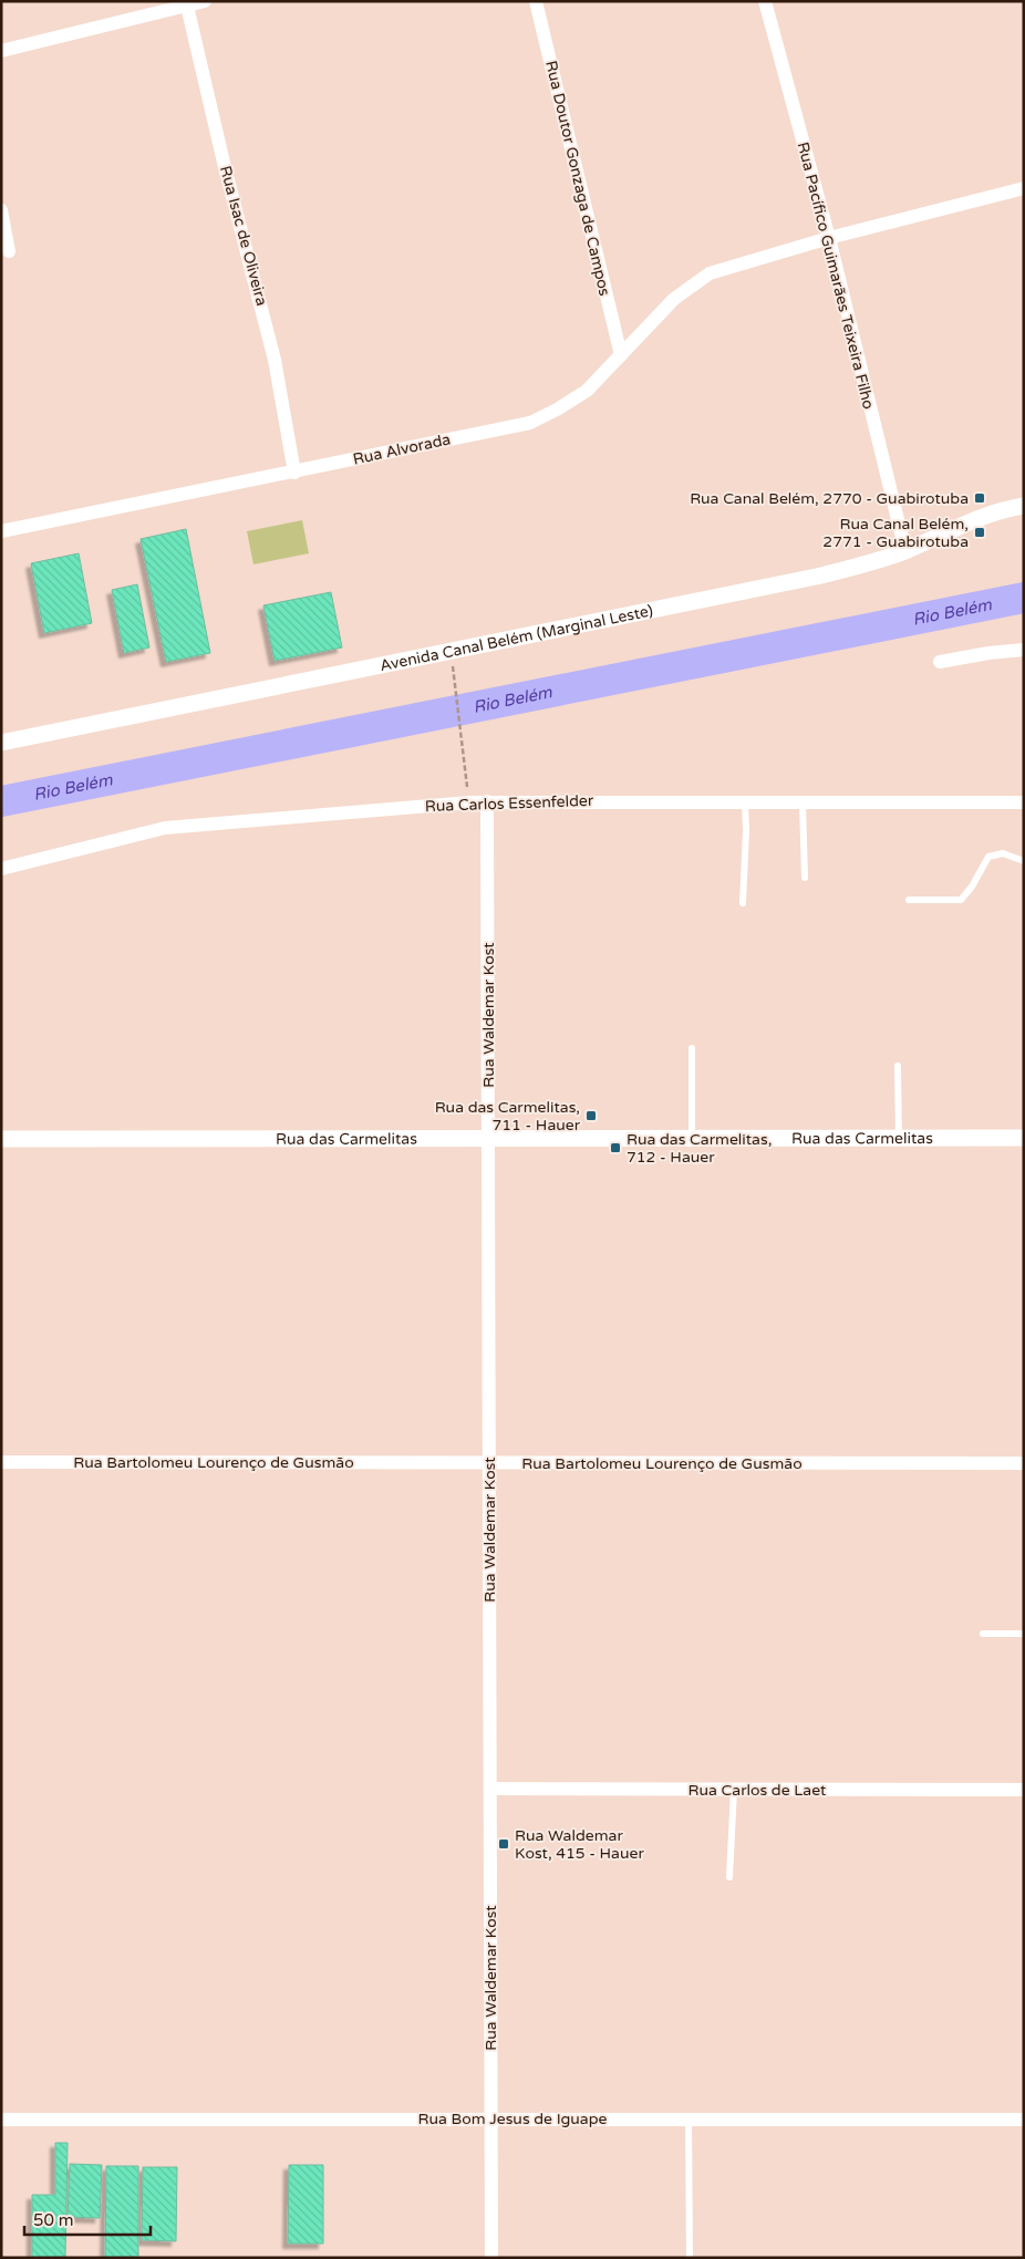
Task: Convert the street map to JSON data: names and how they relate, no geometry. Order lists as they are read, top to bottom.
{
  "streets": {
    "street": [
      "Rua Doutor Gonzaga de Campos",
      "Rua Isac de Oliveira",
      "Rua Pacífico Guimarães Teixeira Filho",
      "Rua Alvorada",
      "Avenida Canal Belém (Marginal Leste)",
      "Rua Carlos Essenfelder",
      "Rua Waldemar Kost",
      "Rua das Carmelitas",
      "Rua Bartolomeu Lourenço de Gusmão",
      "Rua Carlos de Laet",
      "Rua Bom Jesus de Iguape"
    ]
  },
  "crossings": [
    ["Rua Doutor Gonzaga de Campos", "Rua Alvorada"],
    ["Rua Isac de Oliveira", "Rua Alvorada"],
    ["Rua Pacífico Guimarães Teixeira Filho", "Rua Alvorada"],
    ["Rua Pacífico Guimarães Teixeira Filho", "Avenida Canal Belém (Marginal Leste)"],
    ["Rua Carlos Essenfelder", "Rua Waldemar Kost"],
    ["Rua Waldemar Kost", "Rua das Carmelitas"],
    ["Rua Waldemar Kost", "Rua Bartolomeu Lourenço de Gusmão"],
    ["Rua Waldemar Kost", "Rua Carlos de Laet"],
    ["Rua Waldemar Kost", "Rua Bom Jesus de Iguape"]
  ],
  "water": ["Rio Belém"],
  "places": {
    "transit": [
      "Rua Canal Belém, 2770 - Guabirotuba",
      "Rua Canal Belém, 2771 - Guabirotuba",
      "Rua das Carmelitas, 711 - Hauer",
      "Rua das Carmelitas, 712 - Hauer",
      "Rua Waldemar Kost, 415 - Hauer"
    ]
  },
  "scale_bar": "50 m"
}
